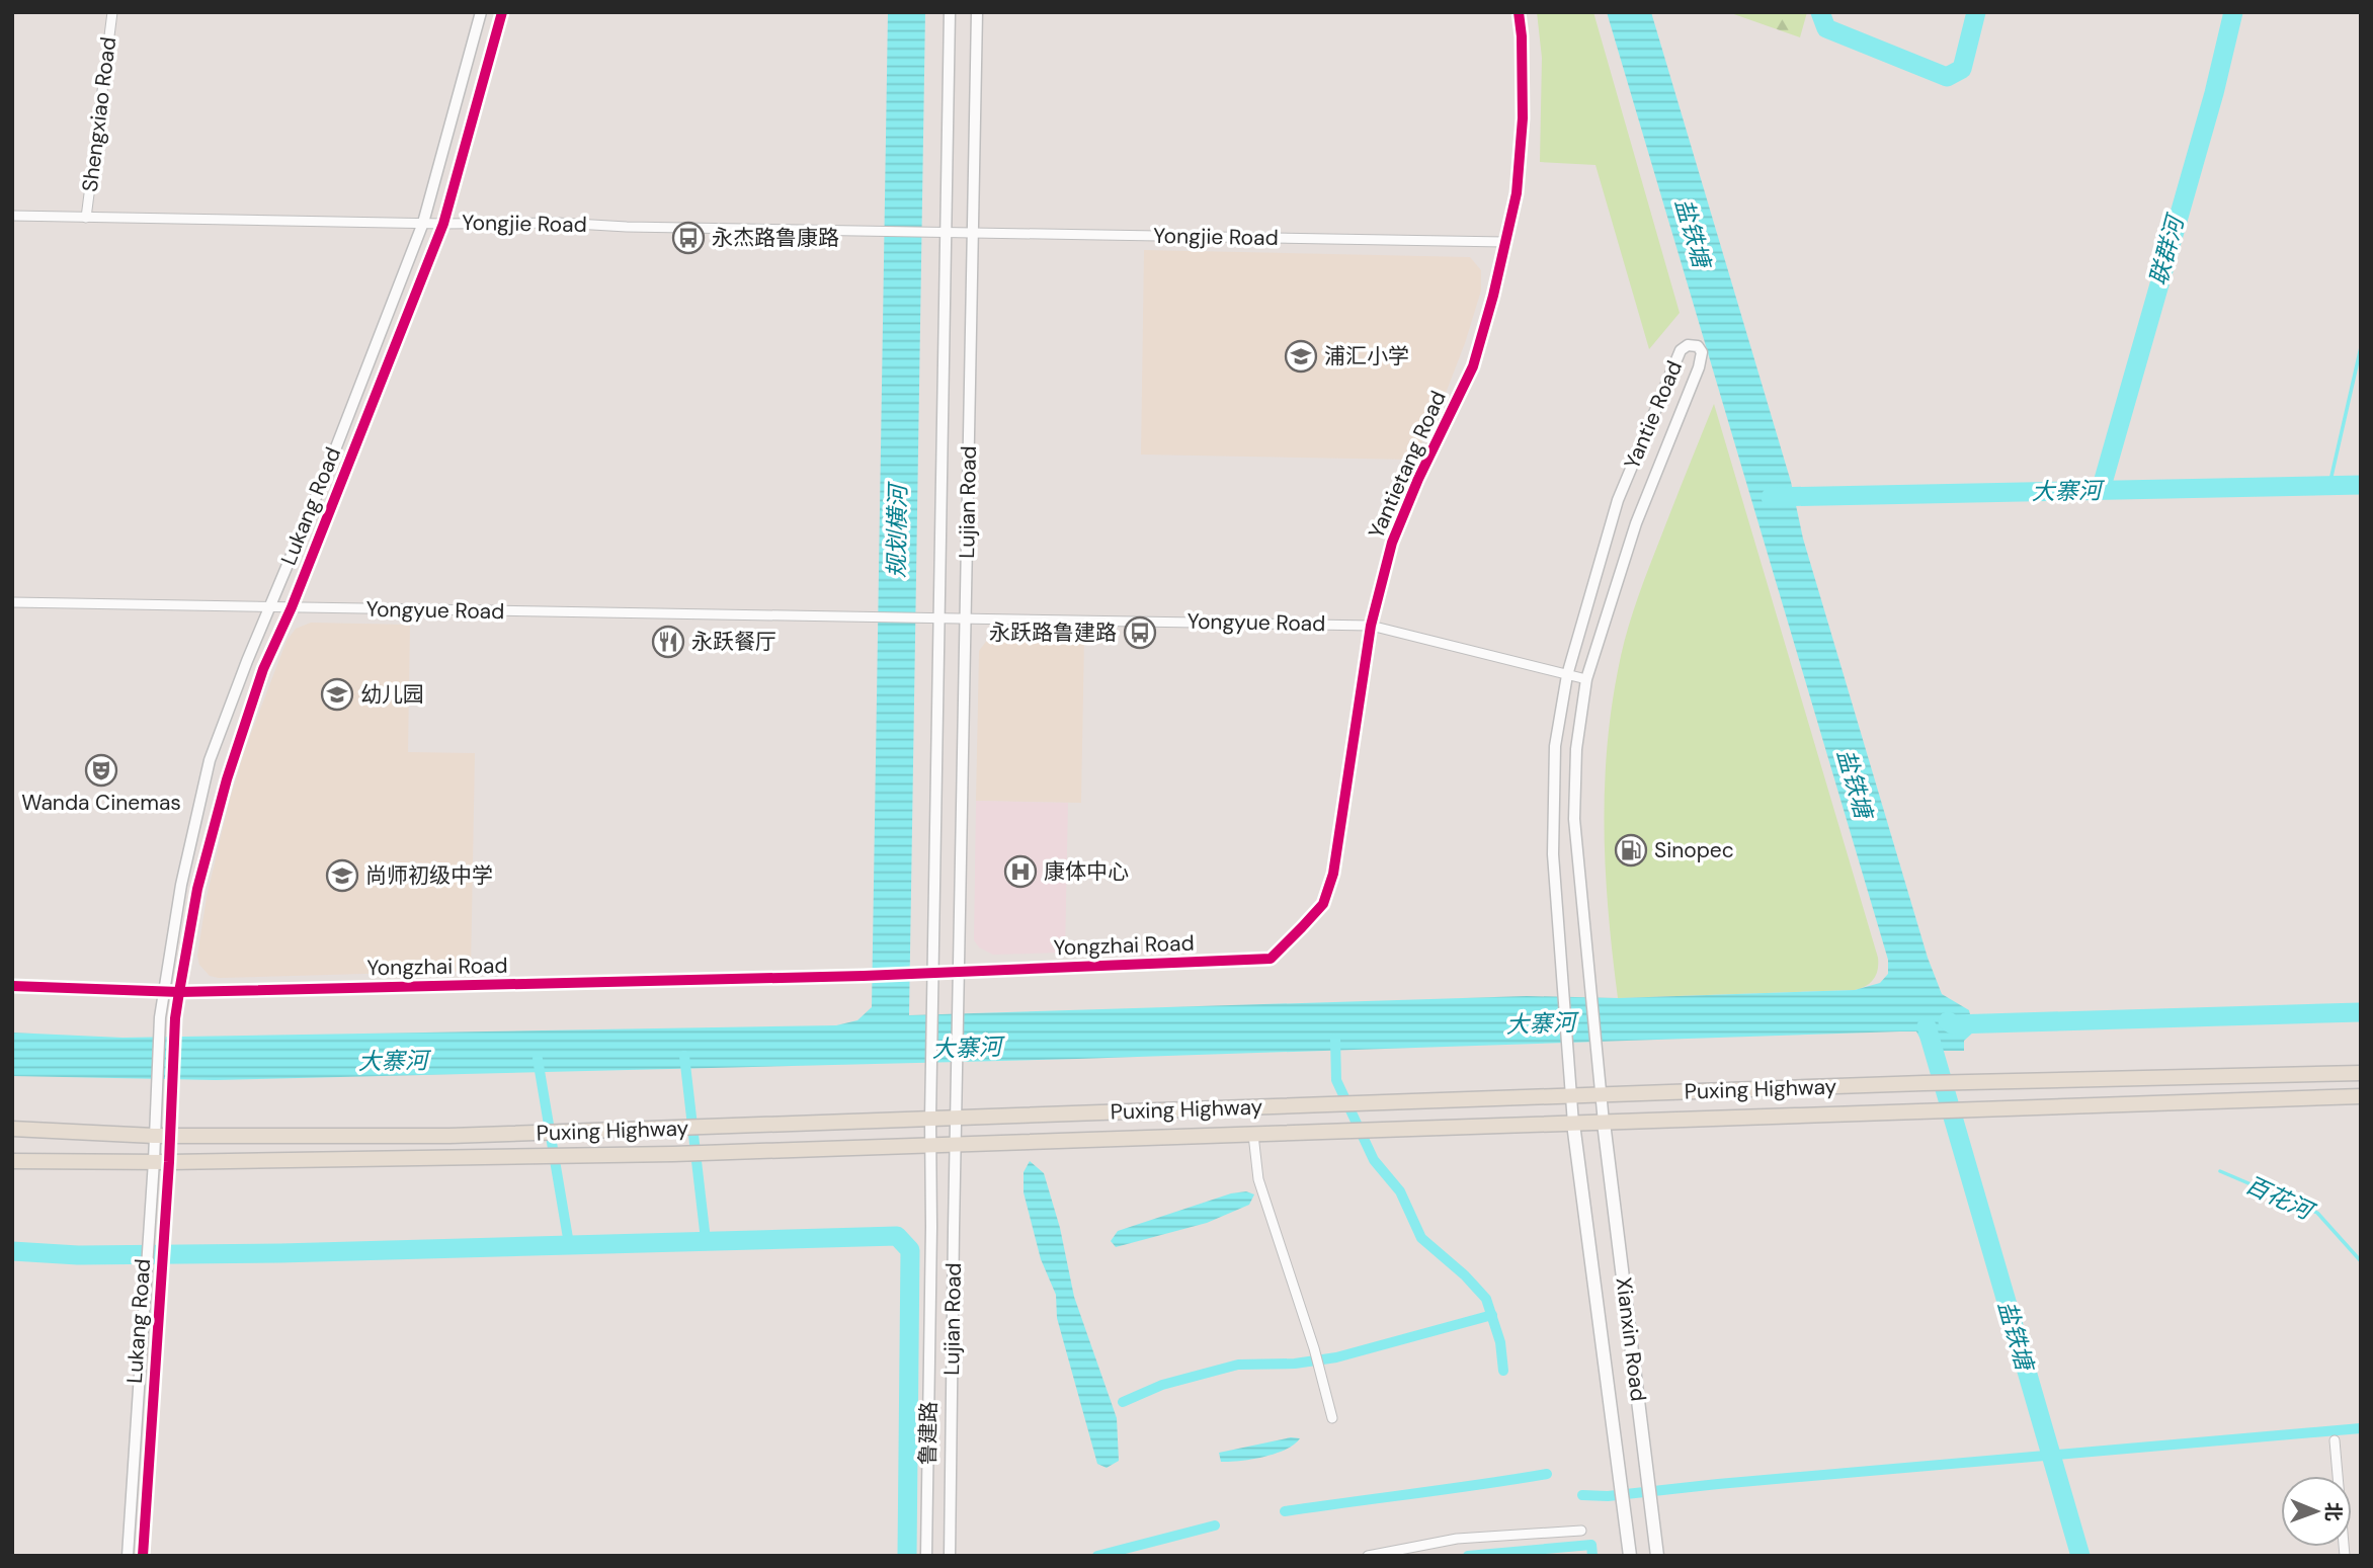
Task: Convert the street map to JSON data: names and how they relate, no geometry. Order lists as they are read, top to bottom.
{
  "streets": {
    "main road": ["Puxing Highway", "Xianxin Road"],
    "street": [
      "Shengxiao Road",
      "Yongjie Road",
      "Yantie Road",
      "Yantietang Road",
      "Lujian Road",
      "Lukang Road",
      "Yongyue Road",
      "Yongzhai Road"
    ]
  },
  "crossings": [
    ["Shengxiao Road", "Yongjie Road"],
    ["Yongjie Road", "Yantietang Road"],
    ["Yongjie Road", "Lujian Road"],
    ["Yongjie Road", "Lukang Road"],
    ["Yantie Road", "Yongyue Road"],
    ["Yantie Road", "Puxing Highway"],
    ["Yantie Road", "Xianxin Road"],
    ["Yantietang Road", "Yongyue Road"],
    ["Yantietang Road", "Yongzhai Road"],
    ["Lujian Road", "Yongyue Road"],
    ["Lujian Road", "Yongzhai Road"],
    ["Lujian Road", "Puxing Highway"],
    ["Lukang Road", "Yongyue Road"],
    ["Lukang Road", "Yongzhai Road"],
    ["Lukang Road", "Puxing Highway"],
    ["Puxing Highway", "Xianxin Road"]
  ],
  "water": [
    "盐铁塘",
    "联群河",
    "大寨河",
    "规划横河",
    "百花河"
  ],
  "places": {
    "bus stop": ["永杰路鲁康路", "永跃路鲁建路"],
    "school or university": ["浦汇小学", "幼儿园", "尚师初级中学"],
    "restaurant": ["永跃餐厅"],
    "theatre": ["Wanda Cinemas"],
    "fuel station": ["Sinopec"],
    "hospital": ["康体中心"]
  },
  "north": "right"
}
